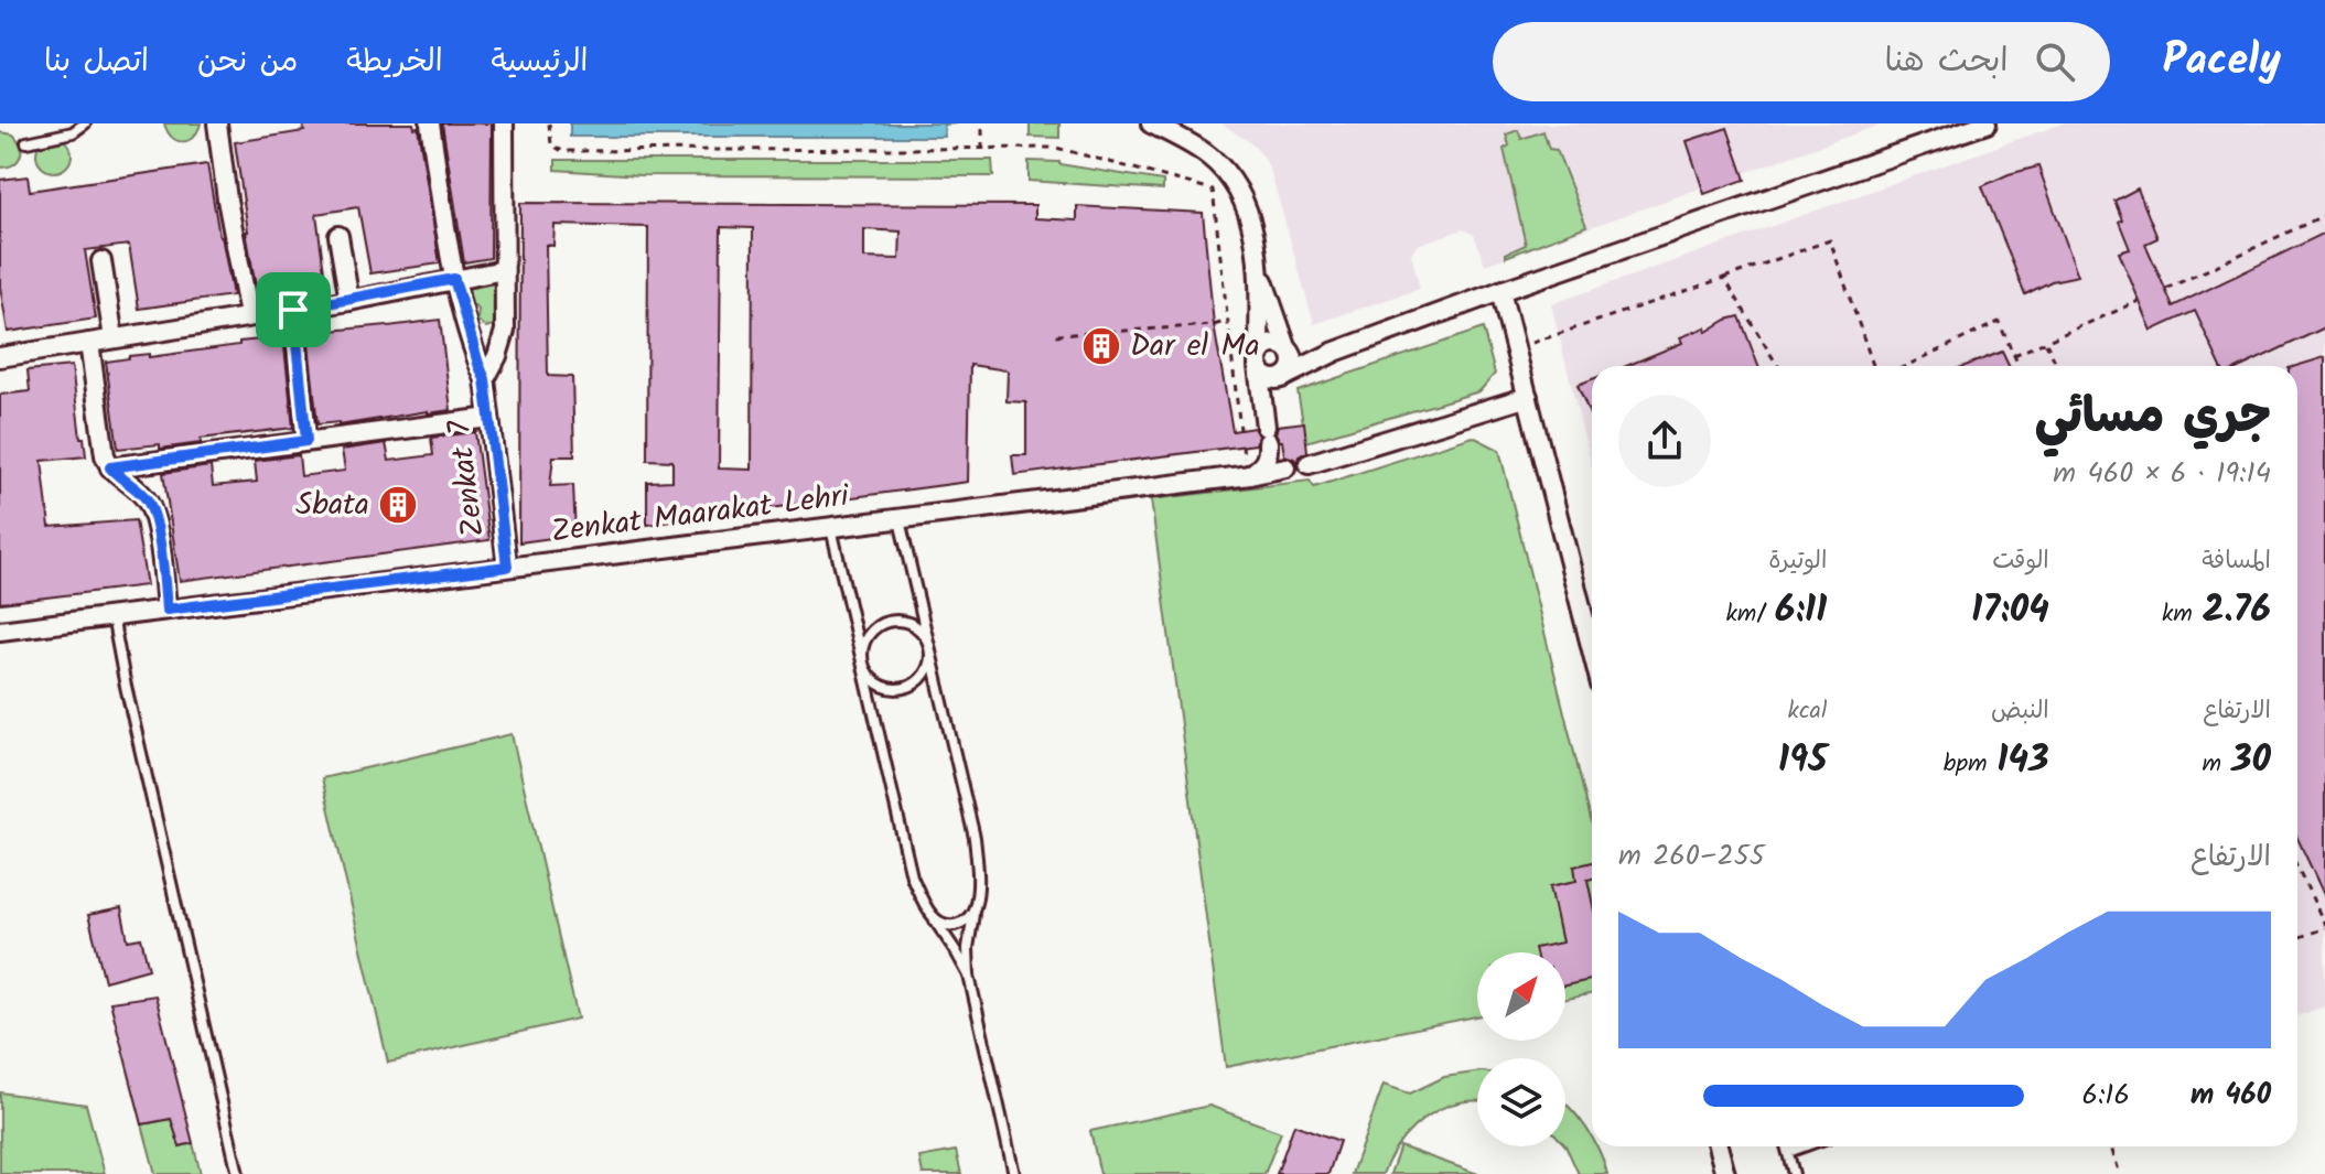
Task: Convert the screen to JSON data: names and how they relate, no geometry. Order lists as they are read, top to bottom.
{
  "streets": {
    "street": ["Zenkat 7", "Zenkat Maarakat Lehri"]
  },
  "crossings": [
    ["Zenkat 7", "Zenkat Maarakat Lehri"]
  ],
  "places": {
    "building": ["Dar el Ma", "Sbata"]
  },
  "north": "top right",
  "page": {
    "header": "Pacely",
    "search": "ابحث هنا",
    "nav": [
      "الرئيسية",
      "الخريطة",
      "من نحن",
      "اتصل بنا"
    ],
    "heading": ["جري مسائي", "19:14 · 6 × 460 m"],
    "stats": [
      ["المسافة", "2.76 km"],
      ["الوقت", "17:04"],
      ["الوتيرة", "6:11 /km"],
      ["الارتفاع", "30 m"],
      ["النبض", "143 bpm"],
      ["kcal", "195"]
    ],
    "chart": ["الارتفاع", "255–260 m"],
    "list": [
      {
        "name": "460 m",
        "note": "6:16"
      }
    ]
  }
}
